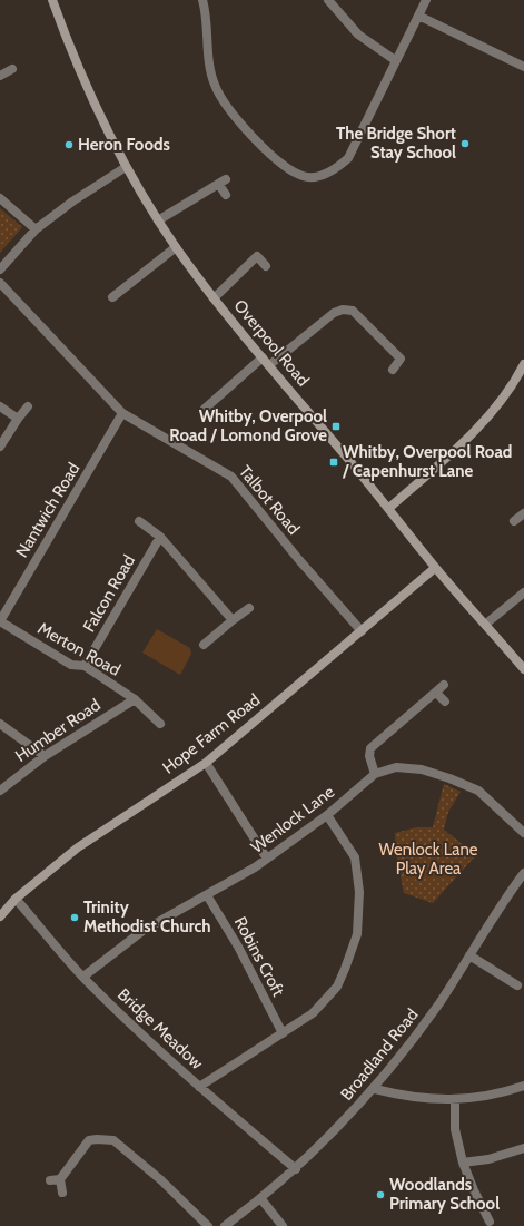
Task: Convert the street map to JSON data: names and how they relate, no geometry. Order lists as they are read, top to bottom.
{
  "streets": {
    "street": [
      "Overpool Road",
      "Talbot Road",
      "Nantwich Road",
      "Falcon Road",
      "Merton Road",
      "Humber Road",
      "Hope Farm Road",
      "Wenlock Lane",
      "Robins Croft",
      "Bridge Meadow",
      "Broadland Road"
    ]
  },
  "crossings": [
    ["Overpool Road", "Hope Farm Road"],
    ["Talbot Road", "Nantwich Road"],
    ["Talbot Road", "Hope Farm Road"],
    ["Nantwich Road", "Merton Road"],
    ["Falcon Road", "Merton Road"],
    ["Merton Road", "Humber Road"],
    ["Hope Farm Road", "Bridge Meadow"],
    ["Wenlock Lane", "Robins Croft"],
    ["Wenlock Lane", "Bridge Meadow"],
    ["Bridge Meadow", "Broadland Road"]
  ],
  "parks": ["Wenlock Lane Play Area"],
  "places": {
    "other": [
      "The Bridge Short Stay School",
      "Heron Foods",
      "Trinity Methodist Church",
      "Woodlands Primary School"
    ],
    "transit": ["Whitby, Overpool Road / Lomond Grove", "Whitby, Overpool Road / Capenhurst Lane"]
  }
}
